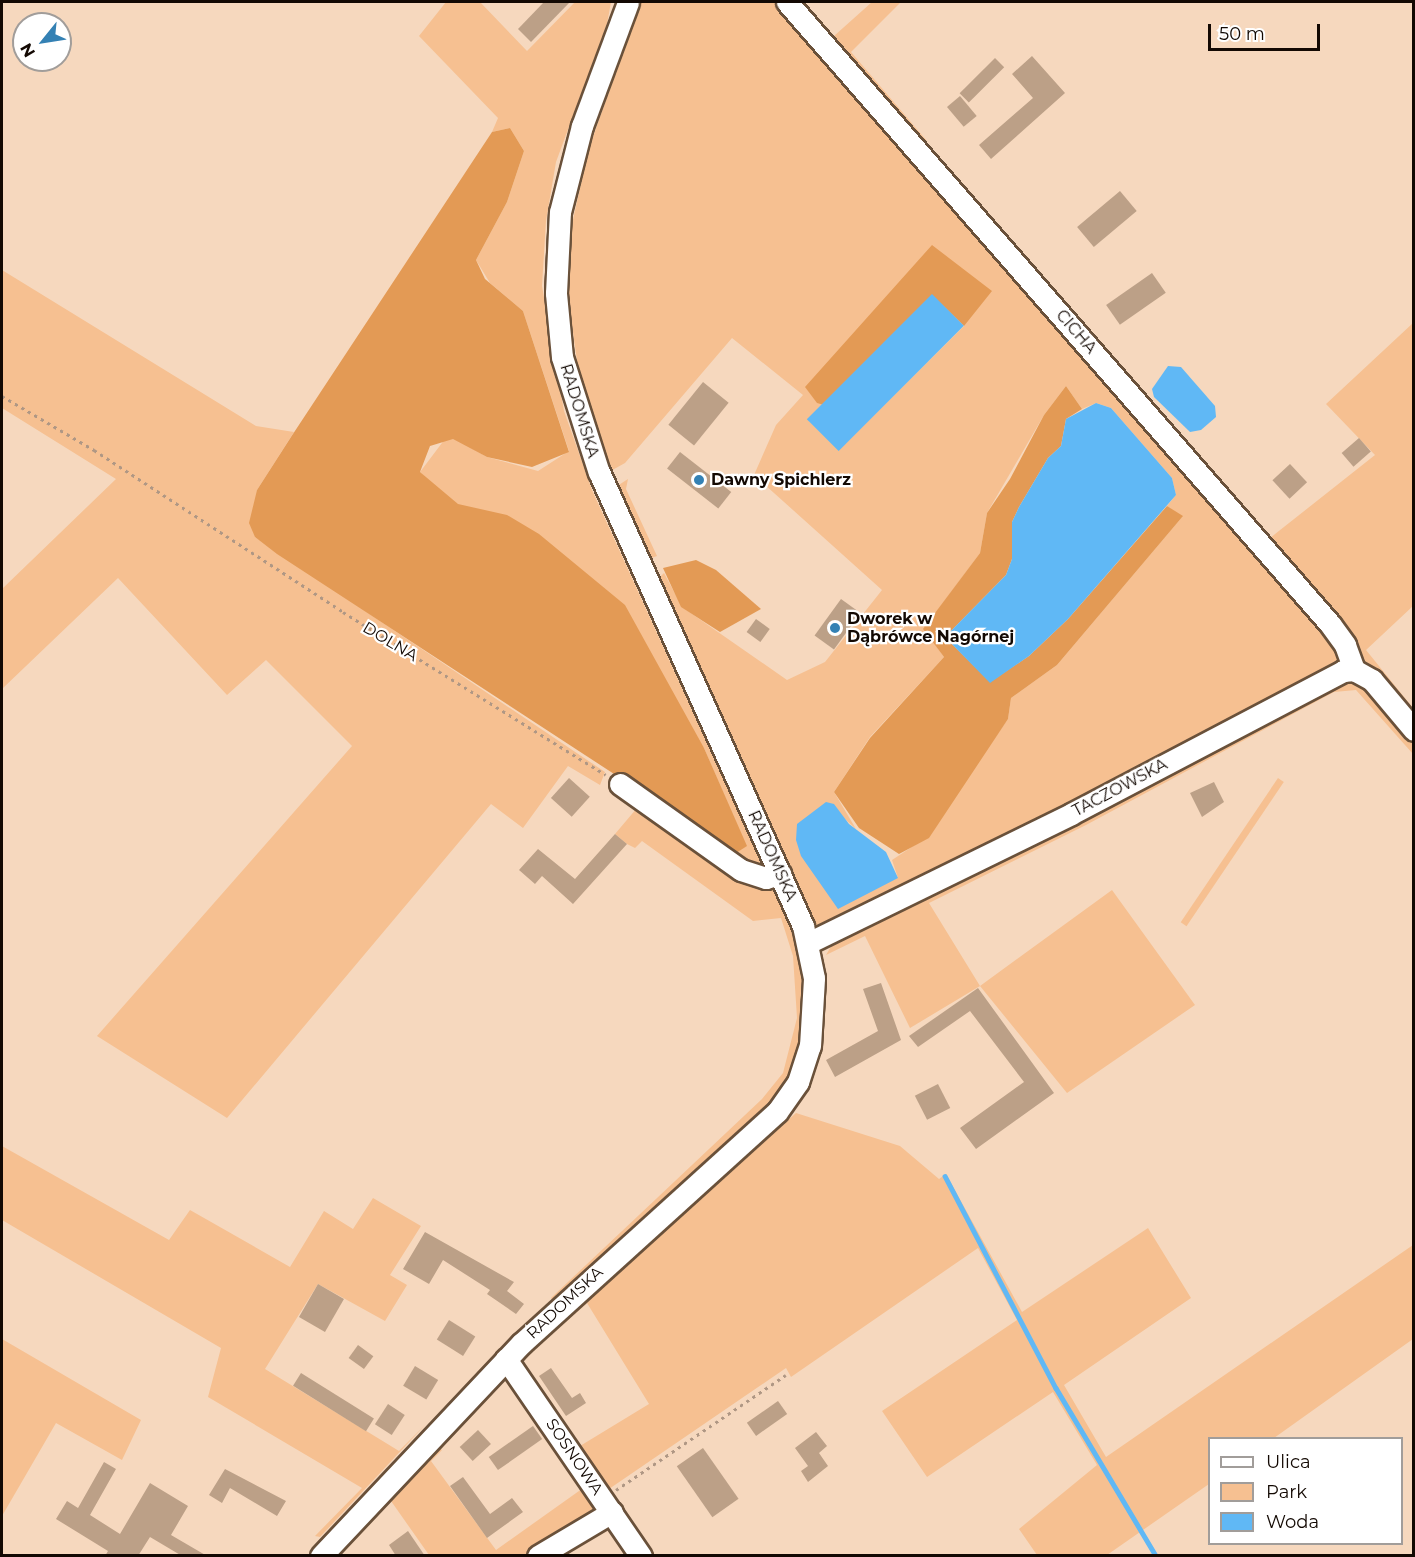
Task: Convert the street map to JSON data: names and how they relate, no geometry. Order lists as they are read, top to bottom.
{
  "streets": {
    "street": [
      "CICHA",
      "RADOMSKA",
      "TACZOWSKA",
      "SOSNOWA"
    ],
    "path": ["DOLNA"]
  },
  "crossings": [
    ["CICHA", "TACZOWSKA"],
    ["RADOMSKA", "TACZOWSKA"],
    ["RADOMSKA", "SOSNOWA"]
  ],
  "places": ["Dawny Spichlerz", "Dworek w Dąbrówce Nagórnej"],
  "legend": ["Ulica", "Park", "Woda"],
  "scale_bar": "50 m",
  "north": "bottom left"
}
